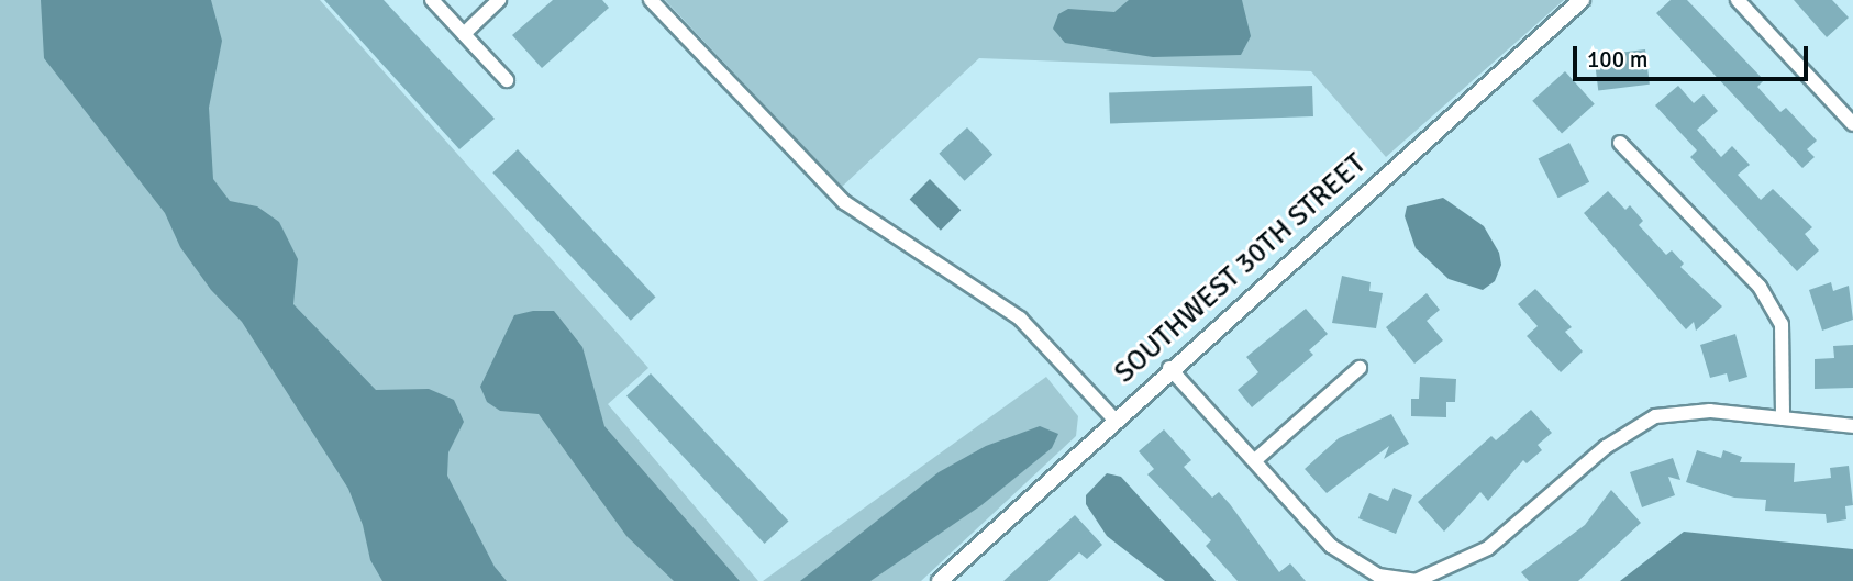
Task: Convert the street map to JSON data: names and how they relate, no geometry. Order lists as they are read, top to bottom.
{
  "streets": {
    "street": ["SOUTHWEST 30TH STREET"]
  },
  "scale_bar": "100 m"
}
